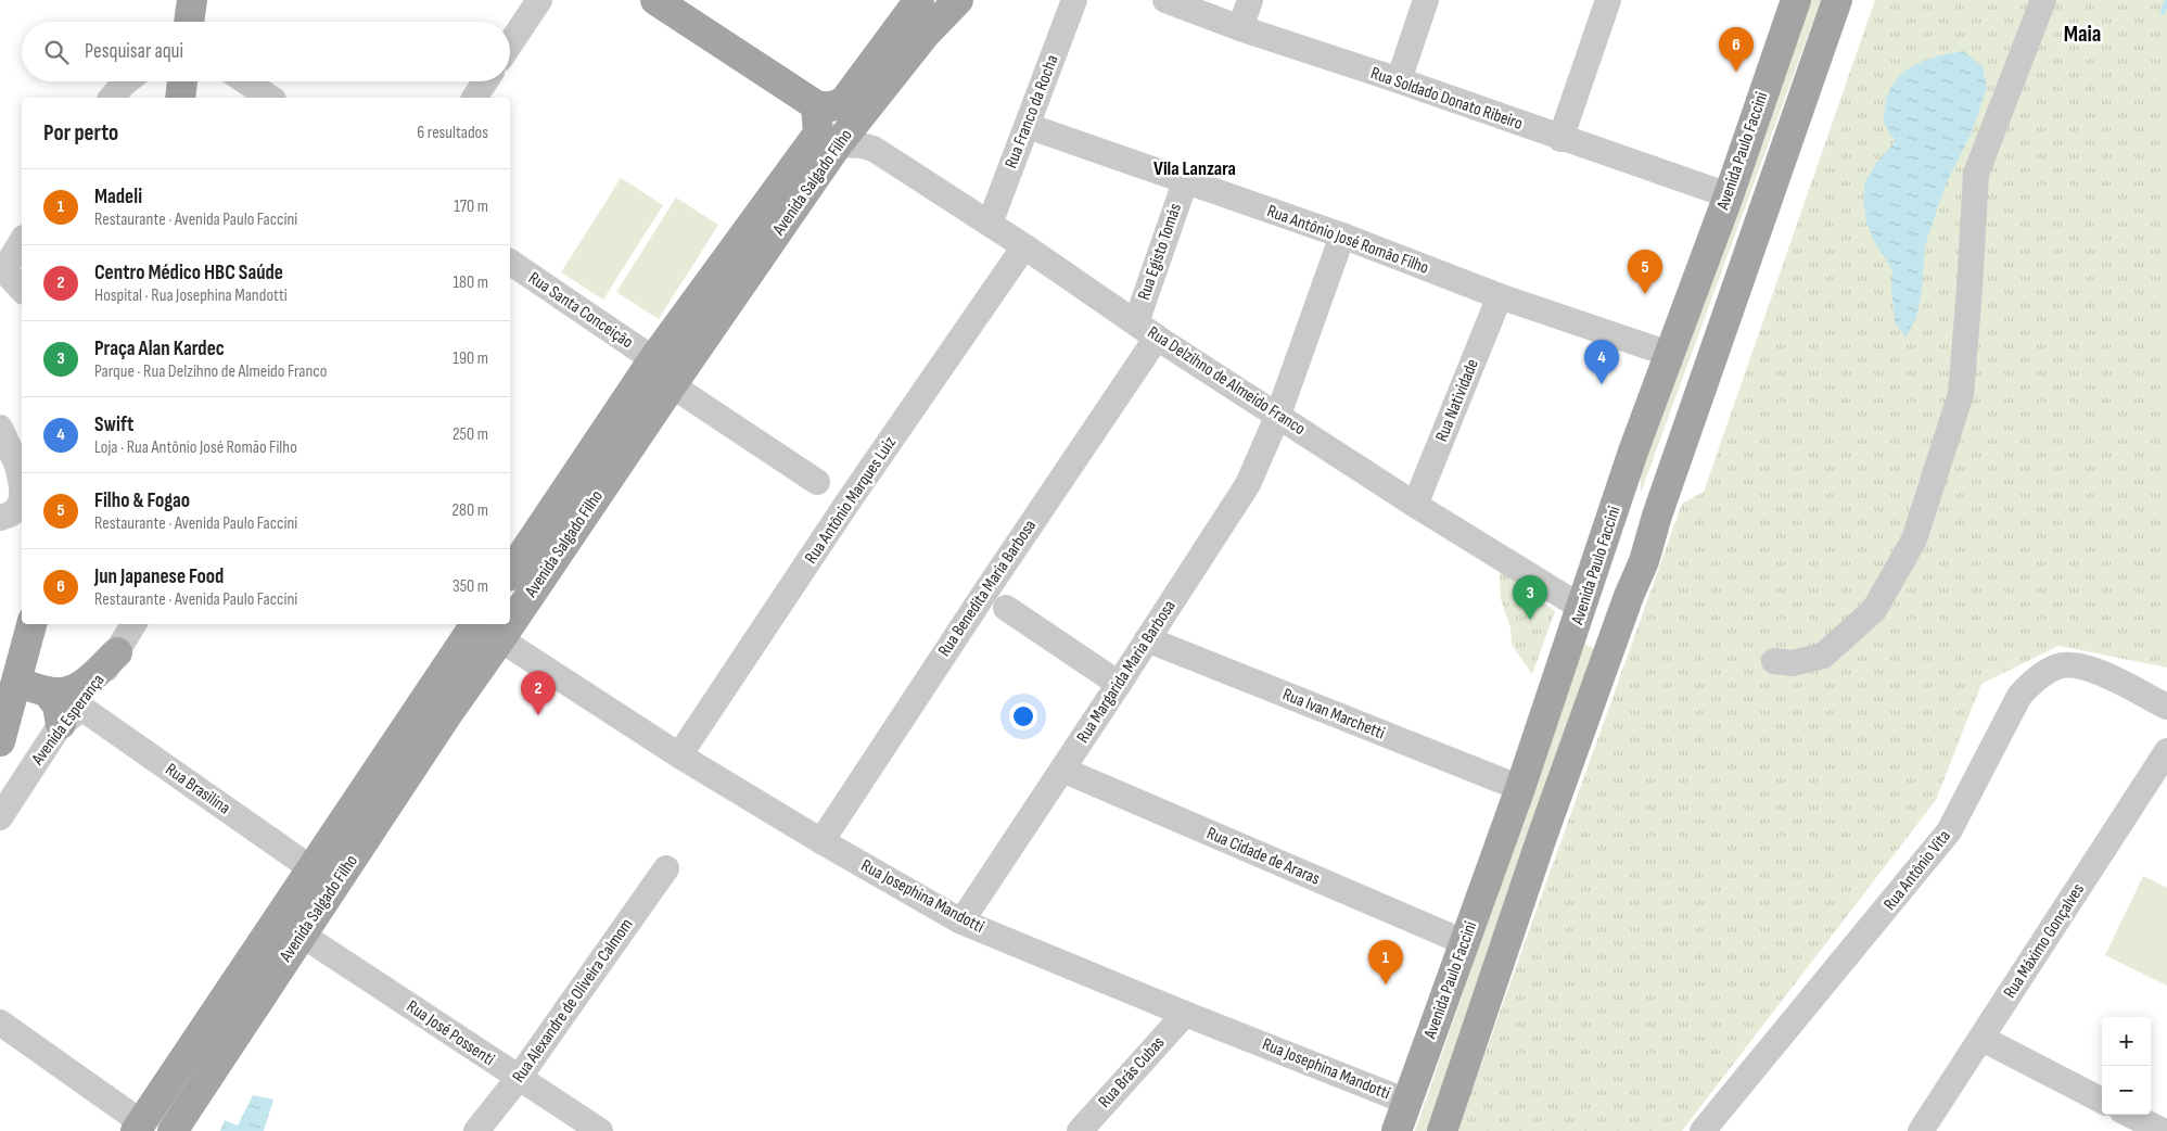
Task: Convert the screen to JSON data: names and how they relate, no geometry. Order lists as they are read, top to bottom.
{
  "streets": {
    "main road": ["Avenida Paulo Faccini", "Avenida Salgado Filho"],
    "street": [
      "Rua Soldado Donato Ribeiro",
      "Rua Franco da Rocha",
      "Rua Antônio José Romão Filho",
      "Rua Egisto Tomás",
      "Rua Santa Conceição",
      "Rua Delzihno de Almeido Franco",
      "Rua Natividade",
      "Rua Antônio Marques Luiz",
      "Rua Benedita Maria Barbosa",
      "Rua Margarida Maria Barbosa",
      "Rua Ivan Marchetti",
      "Avenida Esperança",
      "Rua Brasilina",
      "Rua Cidade de Araras",
      "Rua Antônio Vita",
      "Rua Josephina Mandotti",
      "Rua Máximo Gonçalves",
      "Rua Alexandre de Oliveira Calmom",
      "Rua José Possenti",
      "Rua Brás Cubas"
    ]
  },
  "crossings": [
    ["Rua Soldado Donato Ribeiro", "Avenida Paulo Faccini"],
    ["Rua Franco da Rocha", "Rua Antônio José Romão Filho"],
    ["Rua Franco da Rocha", "Rua Delzihno de Almeido Franco"],
    ["Avenida Paulo Faccini", "Rua Antônio José Romão Filho"],
    ["Avenida Paulo Faccini", "Rua Delzihno de Almeido Franco"],
    ["Avenida Paulo Faccini", "Rua Ivan Marchetti"],
    ["Avenida Paulo Faccini", "Rua Cidade de Araras"],
    ["Avenida Paulo Faccini", "Rua Josephina Mandotti"],
    ["Avenida Salgado Filho", "Rua Santa Conceição"],
    ["Avenida Salgado Filho", "Rua Delzihno de Almeido Franco"],
    ["Avenida Salgado Filho", "Rua Brasilina"],
    ["Avenida Salgado Filho", "Rua Josephina Mandotti"],
    ["Avenida Salgado Filho", "Rua José Possenti"],
    ["Rua Antônio José Romão Filho", "Rua Egisto Tomás"],
    ["Rua Antônio José Romão Filho", "Rua Natividade"],
    ["Rua Antônio José Romão Filho", "Rua Margarida Maria Barbosa"],
    ["Rua Egisto Tomás", "Rua Delzihno de Almeido Franco"],
    ["Rua Delzihno de Almeido Franco", "Rua Natividade"],
    ["Rua Delzihno de Almeido Franco", "Rua Antônio Marques Luiz"],
    ["Rua Delzihno de Almeido Franco", "Rua Benedita Maria Barbosa"],
    ["Rua Delzihno de Almeido Franco", "Rua Margarida Maria Barbosa"],
    ["Rua Antônio Marques Luiz", "Rua Josephina Mandotti"],
    ["Rua Benedita Maria Barbosa", "Rua Josephina Mandotti"],
    ["Rua Margarida Maria Barbosa", "Rua Ivan Marchetti"],
    ["Rua Margarida Maria Barbosa", "Rua Cidade de Araras"],
    ["Rua Margarida Maria Barbosa", "Rua Josephina Mandotti"],
    ["Avenida Esperança", "Rua Brasilina"],
    ["Rua Josephina Mandotti", "Rua Brás Cubas"],
    ["Rua Alexandre de Oliveira Calmom", "Rua José Possenti"]
  ],
  "districts": ["Maia", "Vila Lanzara"],
  "page": {
    "search": "Pesquisar aqui",
    "pins": [
      "6",
      "5",
      "4",
      "3",
      "2",
      "1"
    ],
    "heading": ["Por perto", "6 resultados"],
    "list": [
      {
        "mark": "1",
        "name": "Madeli",
        "note": "Restaurante · Avenida Paulo Faccini",
        "value": "170 m"
      },
      {
        "mark": "2",
        "name": "Centro Médico HBC Saúde",
        "note": "Hospital · Rua Josephina Mandotti",
        "value": "180 m"
      },
      {
        "mark": "3",
        "name": "Praça Alan Kardec",
        "note": "Parque · Rua Delzihno de Almeido Franco",
        "value": "190 m"
      },
      {
        "mark": "4",
        "name": "Swift",
        "note": "Loja · Rua Antônio José Romão Filho",
        "value": "250 m"
      },
      {
        "mark": "5",
        "name": "Filho & Fogao",
        "note": "Restaurante · Avenida Paulo Faccini",
        "value": "280 m"
      },
      {
        "mark": "6",
        "name": "Jun Japanese Food",
        "note": "Restaurante · Avenida Paulo Faccini",
        "value": "350 m"
      }
    ],
    "map_buttons": ["+", "−"]
  }
}
